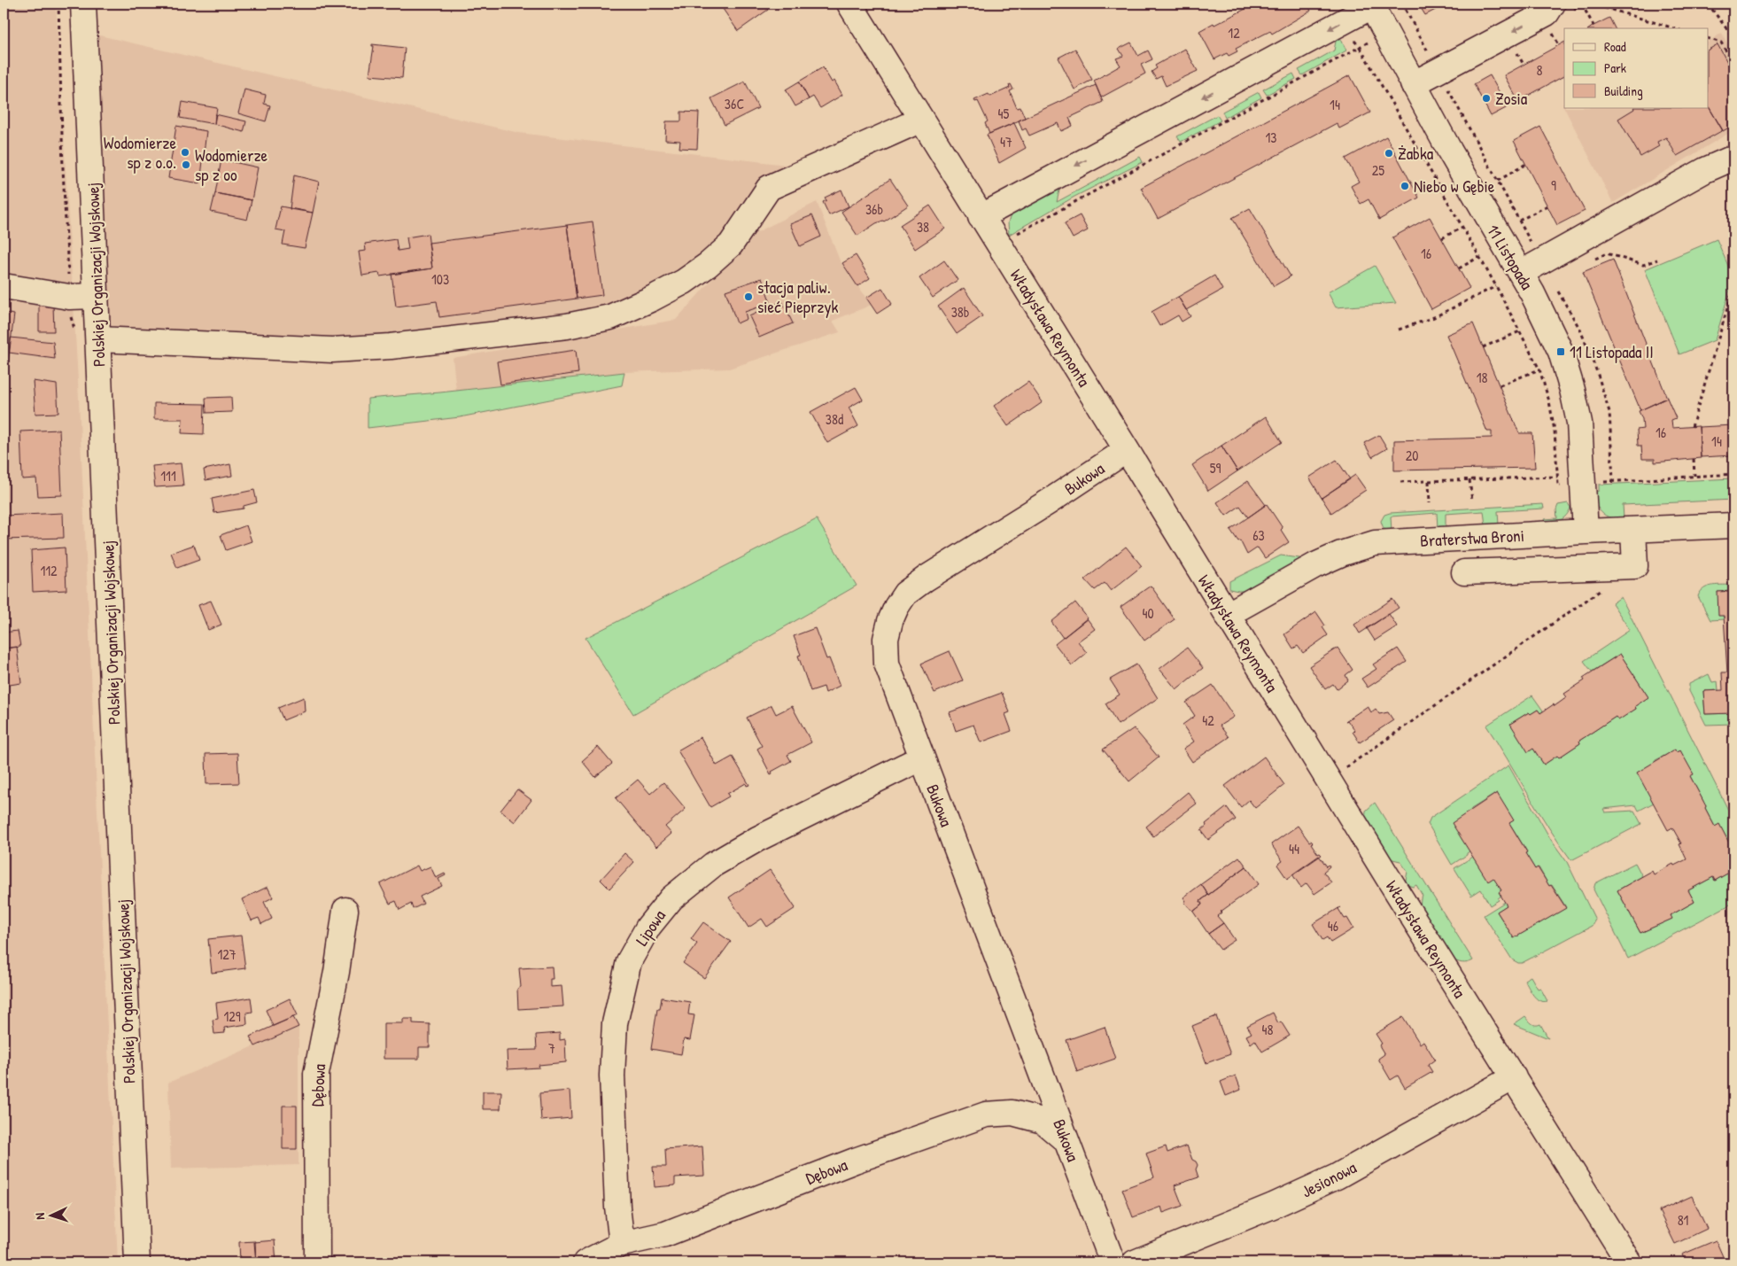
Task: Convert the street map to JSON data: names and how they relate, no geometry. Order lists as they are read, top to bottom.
{
  "streets": {
    "street": [
      "11 Listopada",
      "Polskiej Organizacji Wojskowej",
      "Władysława Reymonta",
      "Bukowa",
      "Braterstwa Broni",
      "Lipowa",
      "Dębowa",
      "Jesionowa"
    ]
  },
  "crossings": [
    ["11 Listopada", "Braterstwa Broni"],
    ["Władysława Reymonta", "Bukowa"],
    ["Władysława Reymonta", "Braterstwa Broni"],
    ["Władysława Reymonta", "Jesionowa"],
    ["Bukowa", "Lipowa"],
    ["Bukowa", "Dębowa"],
    ["Lipowa", "Dębowa"]
  ],
  "places": {
    "other": [
      "Zosia",
      "Wodomierze sp z o.o.",
      "Żabka",
      "Wodomierze sp z oo",
      "Niebo w Gębie",
      "stacja paliw. sieć Pieprzyk"
    ],
    "transit": ["11 Listopada II"]
  },
  "house_numbers": [
    "12",
    "8",
    "36C",
    "14",
    "45",
    "13",
    "47",
    "25",
    "9",
    "36b",
    "38",
    "16",
    "103",
    "38b",
    "18",
    "38d",
    "16",
    "14",
    "20",
    "59",
    "111",
    "63",
    "112",
    "40",
    "42",
    "44",
    "46",
    "127",
    "129",
    "48",
    "7",
    "81"
  ],
  "legend": ["Road", "Park", "Building"],
  "north": "left"
}
